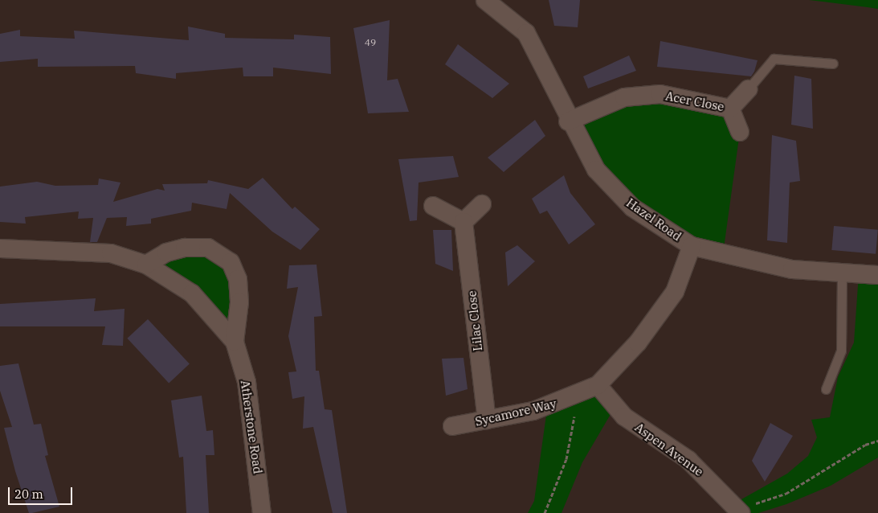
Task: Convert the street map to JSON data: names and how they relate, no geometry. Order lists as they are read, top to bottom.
{
  "streets": {
    "street": [
      "Acer Close",
      "Hazel Road",
      "Lilac Close",
      "Sycamore Way",
      "Atherstone Road",
      "Aspen Avenue"
    ]
  },
  "crossings": [
    ["Acer Close", "Hazel Road"],
    ["Hazel Road", "Sycamore Way"],
    ["Lilac Close", "Sycamore Way"],
    ["Sycamore Way", "Aspen Avenue"]
  ],
  "house_numbers": ["49"],
  "scale_bar": "20 m"
}
